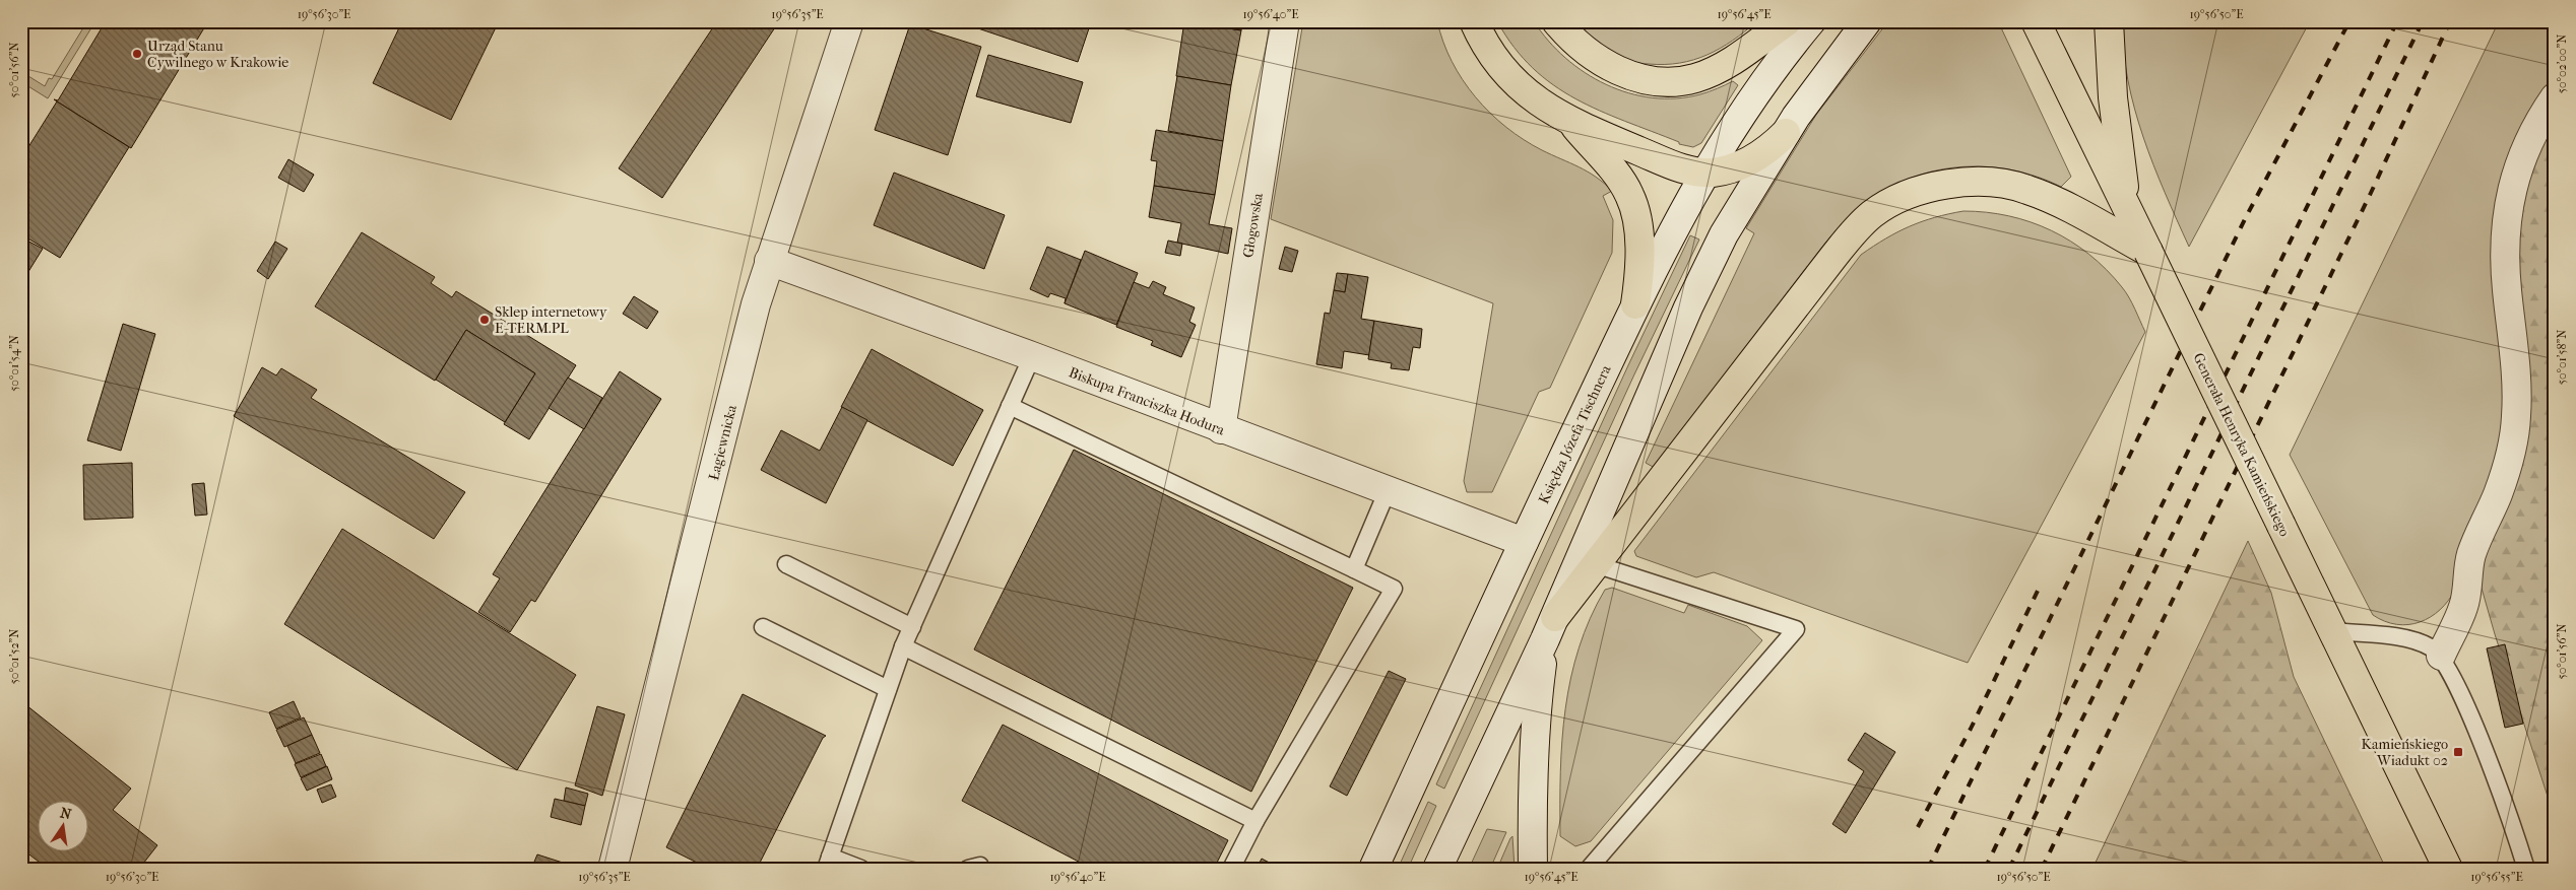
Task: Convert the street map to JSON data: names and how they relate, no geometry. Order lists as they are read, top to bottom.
{
  "streets": {
    "main road": ["Generała Henryka Kamieńskiego"],
    "street": [
      "Głogowska",
      "Biskupa Franciszka Hodura",
      "Księdza Józefa Tischnera",
      "Łagiewnicka"
    ]
  },
  "crossings": [
    ["Głogowska", "Biskupa Franciszka Hodura"],
    ["Biskupa Franciszka Hodura", "Księdza Józefa Tischnera"],
    ["Biskupa Franciszka Hodura", "Łagiewnicka"]
  ],
  "places": {
    "other": ["Urząd Stanu Cywilnego w Krakowie", "Sklep internetowy E-TERM.PL"],
    "transit": ["Kamieńskiego Wiadukt 02"]
  },
  "north": "top",
  "coordinates": [
    "19°56'30\"E",
    "19°56'35\"E",
    "19°56'40\"E",
    "19°56'45\"E",
    "19°56'50\"E",
    "50°02'00\"N",
    "50°01'56\"N",
    "50°01'58\"N",
    "50°01'54\"N",
    "50°01'52\"N",
    "19°56'55\"E"
  ]
}
